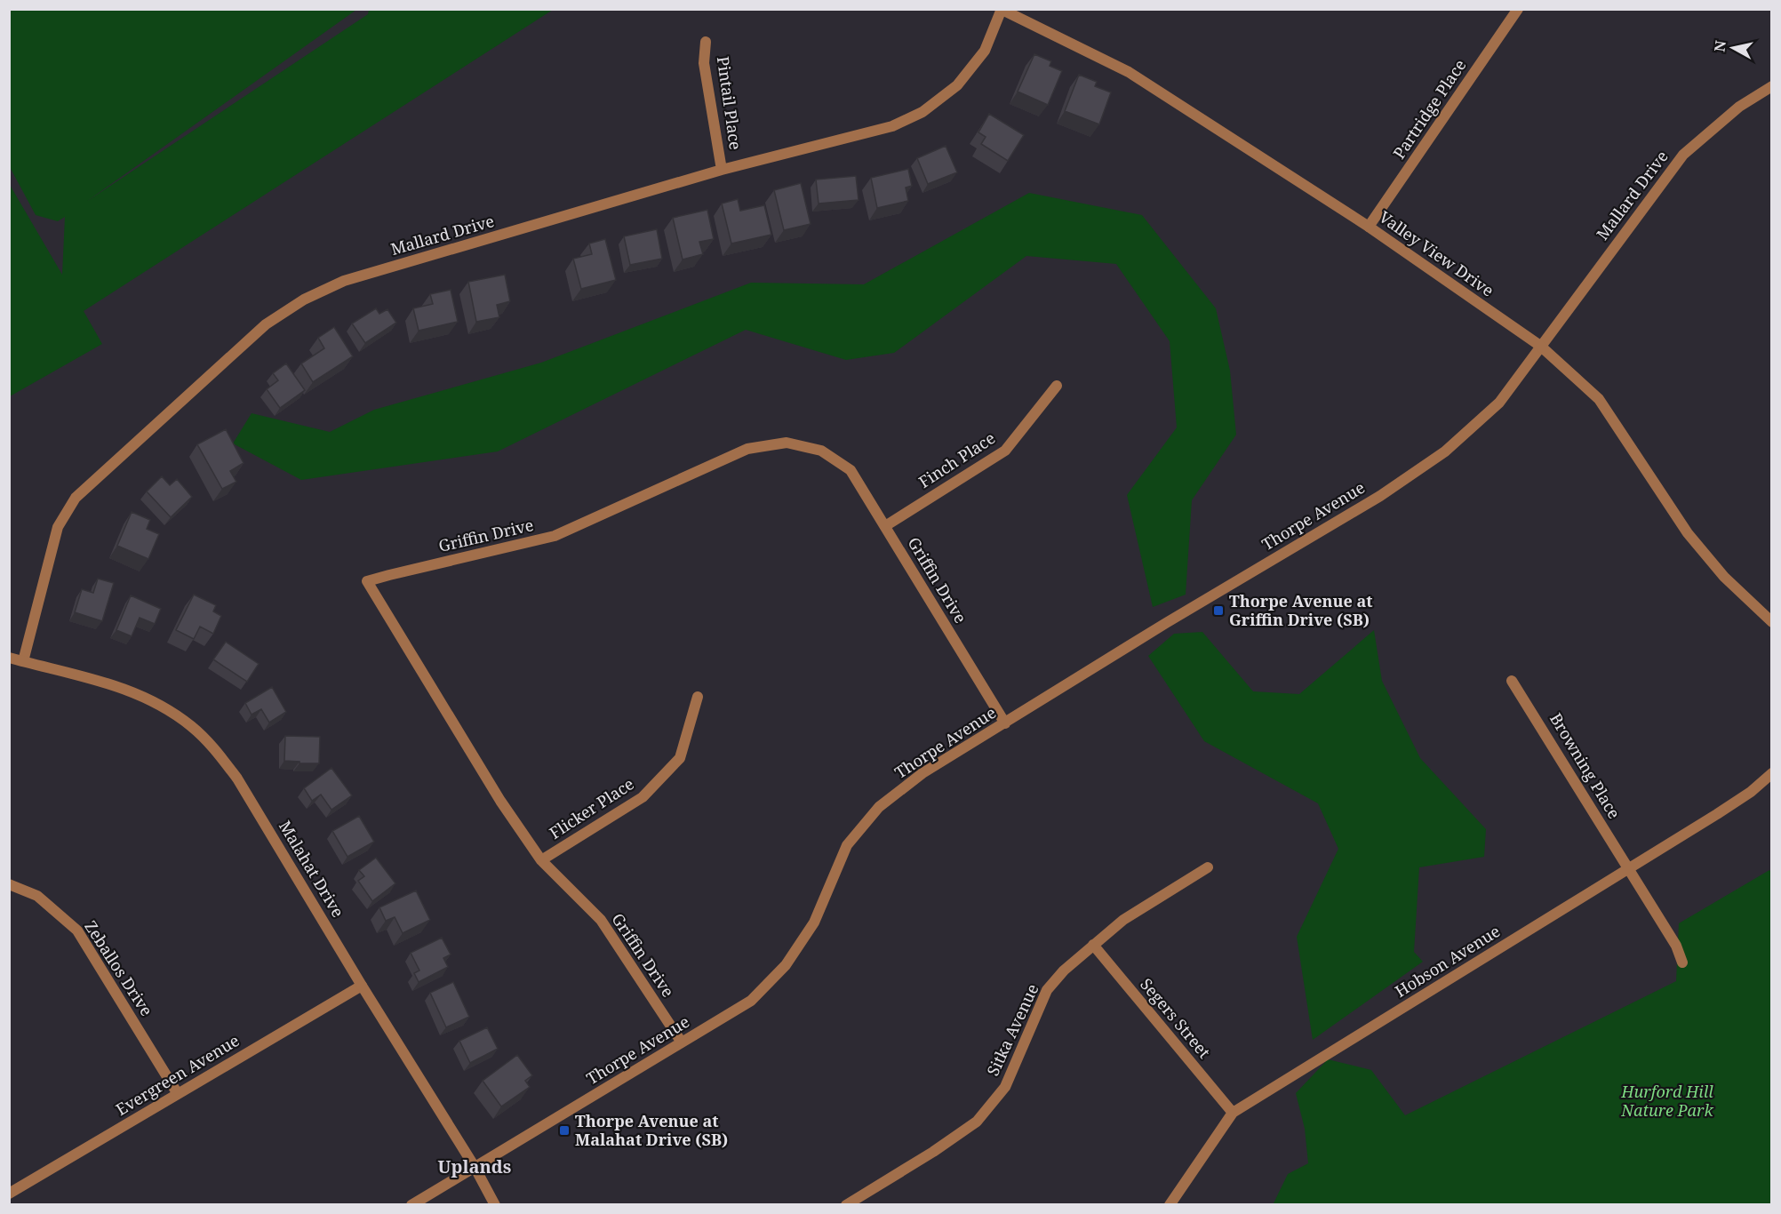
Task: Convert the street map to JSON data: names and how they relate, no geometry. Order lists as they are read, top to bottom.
{
  "streets": {
    "street": [
      "Pintail Place",
      "Partridge Place",
      "Mallard Drive",
      "Valley View Drive",
      "Finch Place",
      "Thorpe Avenue",
      "Griffin Drive",
      "Browning Place",
      "Flicker Place",
      "Malahat Drive",
      "Hobson Avenue",
      "Zeballos Drive",
      "Segers Street",
      "Sitka Avenue",
      "Evergreen Avenue"
    ]
  },
  "crossings": [
    ["Pintail Place", "Mallard Drive"],
    ["Partridge Place", "Valley View Drive"],
    ["Mallard Drive", "Valley View Drive"],
    ["Mallard Drive", "Thorpe Avenue"],
    ["Mallard Drive", "Malahat Drive"],
    ["Valley View Drive", "Thorpe Avenue"],
    ["Finch Place", "Griffin Drive"],
    ["Thorpe Avenue", "Griffin Drive"],
    ["Thorpe Avenue", "Malahat Drive"],
    ["Griffin Drive", "Flicker Place"],
    ["Browning Place", "Hobson Avenue"],
    ["Malahat Drive", "Evergreen Avenue"],
    ["Hobson Avenue", "Segers Street"],
    ["Zeballos Drive", "Evergreen Avenue"],
    ["Segers Street", "Sitka Avenue"]
  ],
  "districts": ["Uplands"],
  "parks": ["Hurford Hill Nature Park"],
  "places": {
    "transit": ["Thorpe Avenue at Griffin Drive (SB)", "Thorpe Avenue at Malahat Drive (SB)"]
  },
  "north": "left"
}
